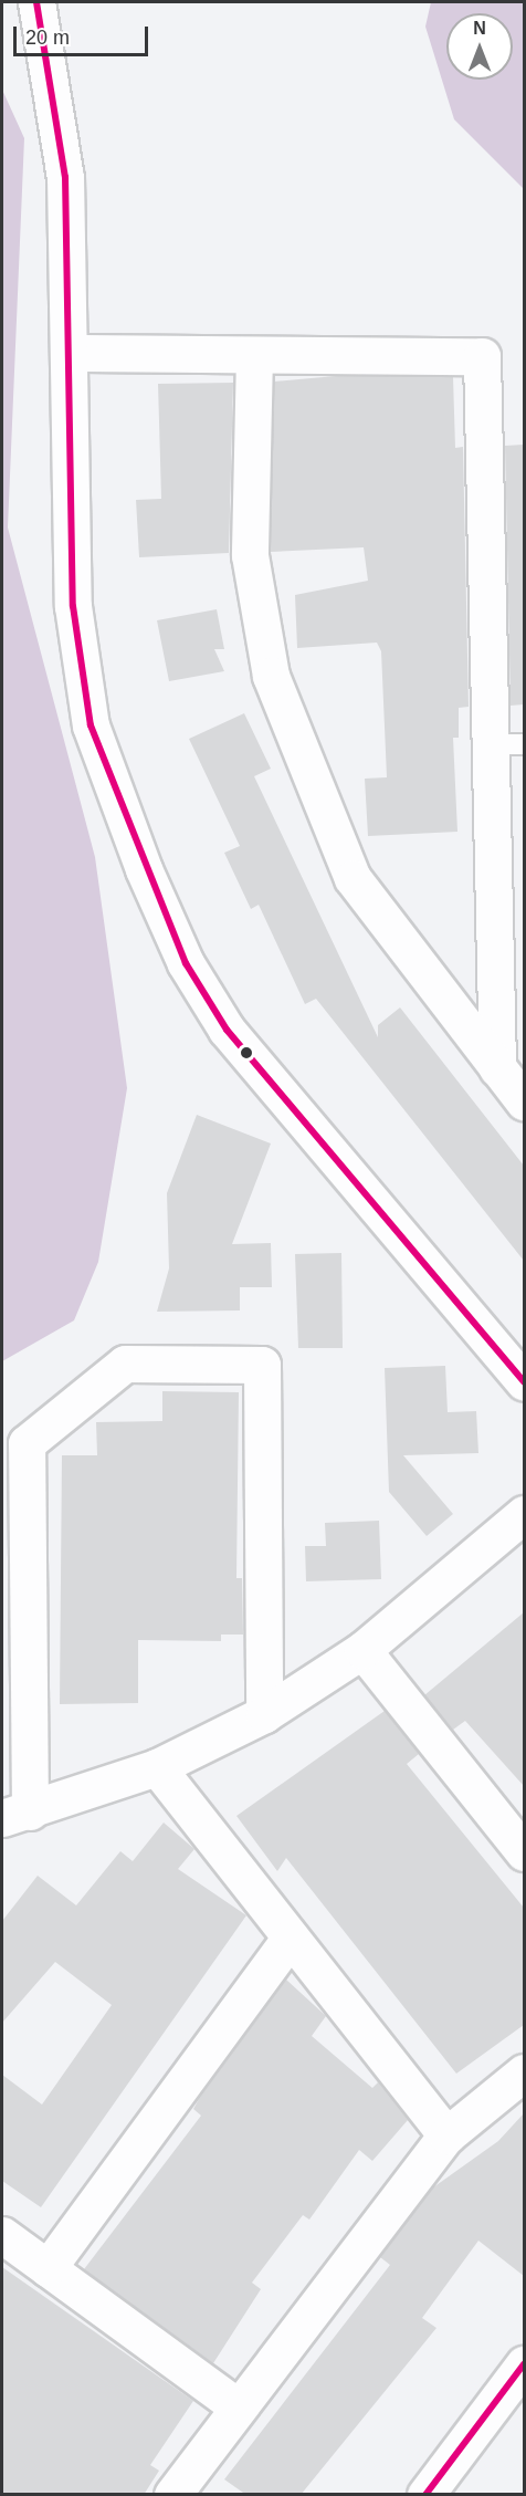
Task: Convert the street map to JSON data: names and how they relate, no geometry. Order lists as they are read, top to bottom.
{
  "scale_bar": "20 m",
  "north": "top"
}
